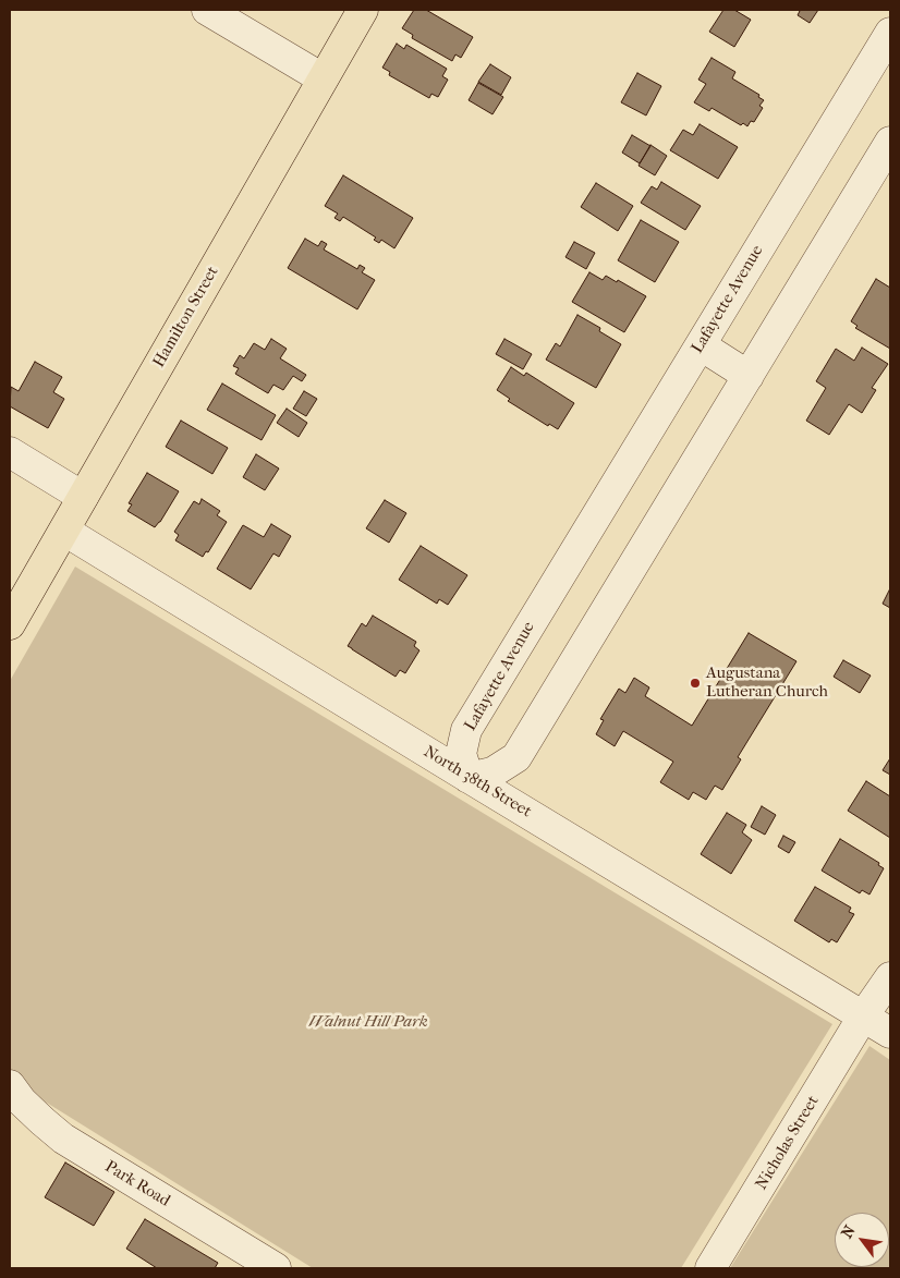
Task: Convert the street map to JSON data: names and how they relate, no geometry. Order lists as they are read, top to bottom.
{
  "streets": {
    "main road": ["Hamilton Street"],
    "street": [
      "Lafayette Avenue",
      "North 38th Street",
      "Nicholas Street",
      "Park Road"
    ]
  },
  "crossings": [
    ["Lafayette Avenue", "North 38th Street"],
    ["Hamilton Street", "North 38th Street"],
    ["North 38th Street", "Nicholas Street"]
  ],
  "parks": ["Walnut Hill Park"],
  "places": ["Augustana Lutheran Church"],
  "north": "top left"
}
